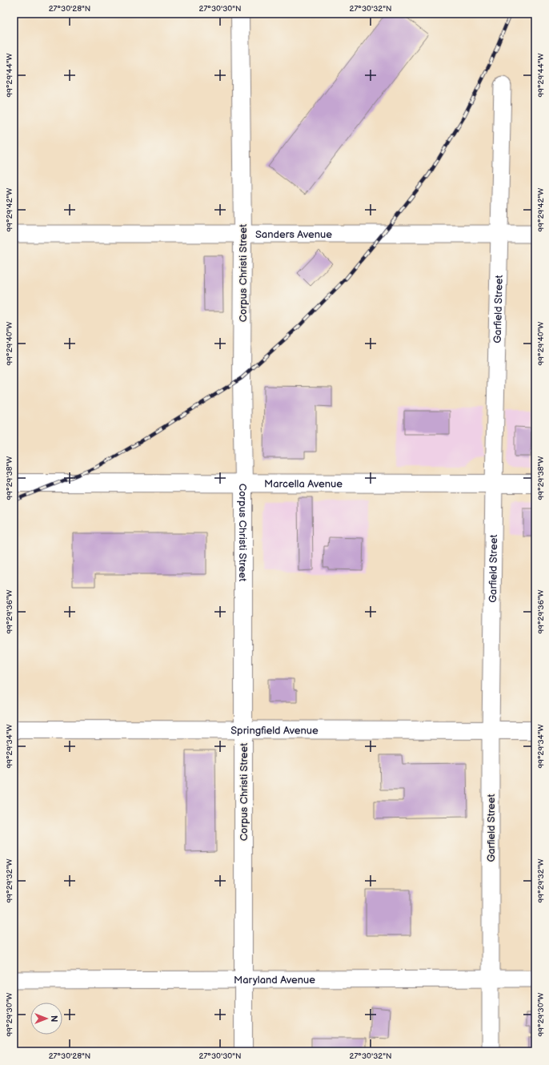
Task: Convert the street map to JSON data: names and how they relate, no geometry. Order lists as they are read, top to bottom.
{
  "streets": {
    "main road": ["Corpus Christi Street", "Marcella Avenue", "Springfield Avenue"],
    "street": ["Sanders Avenue", "Garfield Street", "Maryland Avenue"]
  },
  "crossings": [
    ["Sanders Avenue", "Corpus Christi Street"],
    ["Sanders Avenue", "Garfield Street"],
    ["Corpus Christi Street", "Marcella Avenue"],
    ["Corpus Christi Street", "Springfield Avenue"],
    ["Corpus Christi Street", "Maryland Avenue"],
    ["Garfield Street", "Marcella Avenue"],
    ["Garfield Street", "Springfield Avenue"],
    ["Garfield Street", "Maryland Avenue"]
  ],
  "north": "right",
  "coordinates": [
    "27°30'28\"N",
    "27°30'30\"N",
    "27°30'32\"N",
    "99°29'44\"W",
    "99°29'42\"W",
    "99°29'40\"W",
    "99°29'38\"W",
    "99°29'36\"W",
    "99°29'34\"W",
    "99°29'32\"W",
    "99°29'30\"W"
  ]
}
